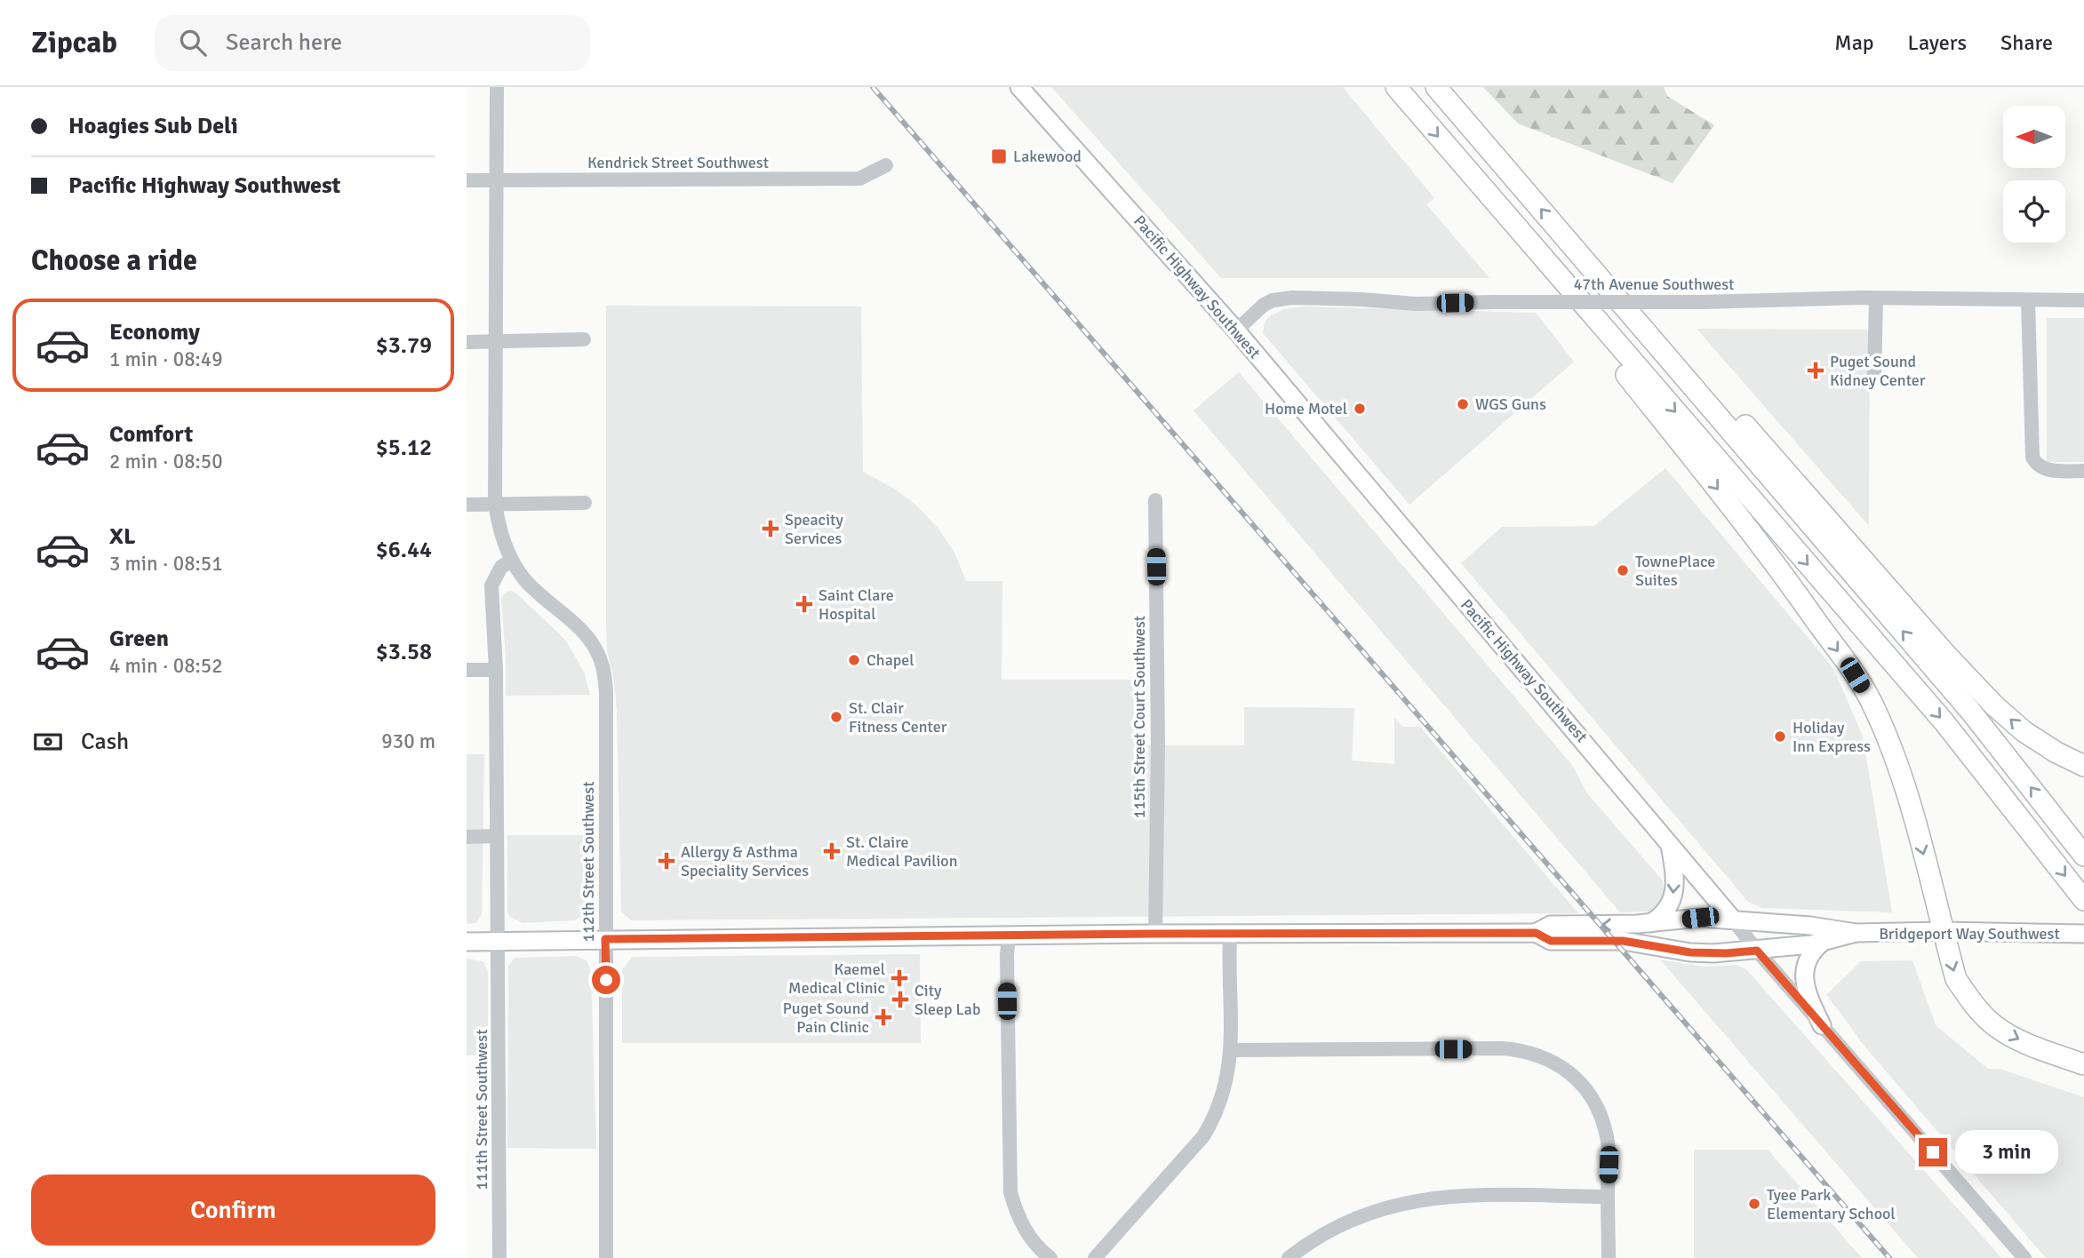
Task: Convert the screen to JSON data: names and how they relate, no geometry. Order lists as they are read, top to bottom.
{
  "streets": {
    "main road": ["Pacific Highway Southwest", "Bridgeport Way Southwest"],
    "street": [
      "Kendrick Street Southwest",
      "47th Avenue Southwest",
      "115th Street Court Southwest",
      "112th Street Southwest",
      "111th Street Southwest"
    ]
  },
  "crossings": [
    ["47th Avenue Southwest", "Pacific Highway Southwest"],
    ["Pacific Highway Southwest", "Bridgeport Way Southwest"],
    ["115th Street Court Southwest", "Bridgeport Way Southwest"],
    ["112th Street Southwest", "Bridgeport Way Southwest"],
    ["112th Street Southwest", "111th Street Southwest"],
    ["Bridgeport Way Southwest", "111th Street Southwest"]
  ],
  "places": {
    "transit": ["Lakewood"],
    "health": [
      "Puget Sound Kidney Center",
      "Speacity Services",
      "Saint Clare Hospital",
      "St. Claire Medical Pavilion",
      "Allergy & Asthma Speciality Services",
      "Kaemel Medical Clinic",
      "City Sleep Lab",
      "Puget Sound Pain Clinic"
    ],
    "other": [
      "WGS Guns",
      "Home Motel",
      "TownePlace Suites",
      "Chapel",
      "St. Clair Fitness Center",
      "Holiday Inn Express",
      "Tyee Park Elementary School"
    ]
  },
  "north": "left",
  "page": {
    "header": "Zipcab",
    "search": "Search here",
    "nav": ["Map", "Layers", "Share"],
    "banner": ["Hoagies Sub Deli", "Pacific Highway Southwest"],
    "heading": "Choose a ride",
    "list": [
      {
        "name": "Economy",
        "note": "1 min · 08:49",
        "value": "$3.79"
      },
      {
        "name": "Comfort",
        "note": "2 min · 08:50",
        "value": "$5.12"
      },
      {
        "name": "XL",
        "note": "3 min · 08:51",
        "value": "$6.44"
      },
      {
        "name": "Green",
        "note": "4 min · 08:52",
        "value": "$3.58"
      }
    ],
    "pay": ["Cash", "930 m"],
    "bubble": "3 min",
    "buttons": "Confirm"
  }
}
